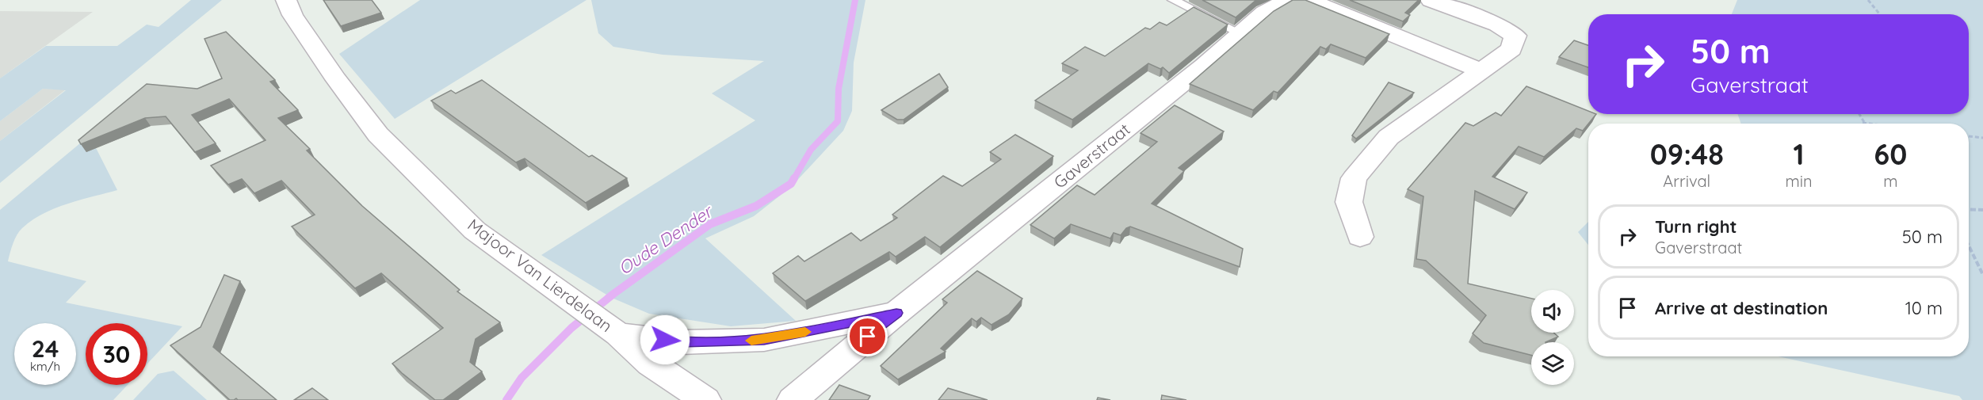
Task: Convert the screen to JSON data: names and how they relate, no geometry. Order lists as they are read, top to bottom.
{
  "streets": {
    "street": ["Gaverstraat", "Majoor Van Lierdelaan"]
  },
  "crossings": [
    ["Gaverstraat", "Majoor Van Lierdelaan"]
  ],
  "water": ["Oude Dender"],
  "page": {
    "turn": ["50 m", "Gaverstraat"],
    "eta": [
      "09:48",
      "Arrival",
      "1",
      "min",
      "60",
      "m"
    ],
    "list": [
      {
        "name": "Turn right",
        "note": "Gaverstraat",
        "value": "50 m"
      },
      {
        "name": "Arrive at destination",
        "value": "10 m"
      }
    ],
    "speed": "24 km/h",
    "limit": "30"
  }
}
